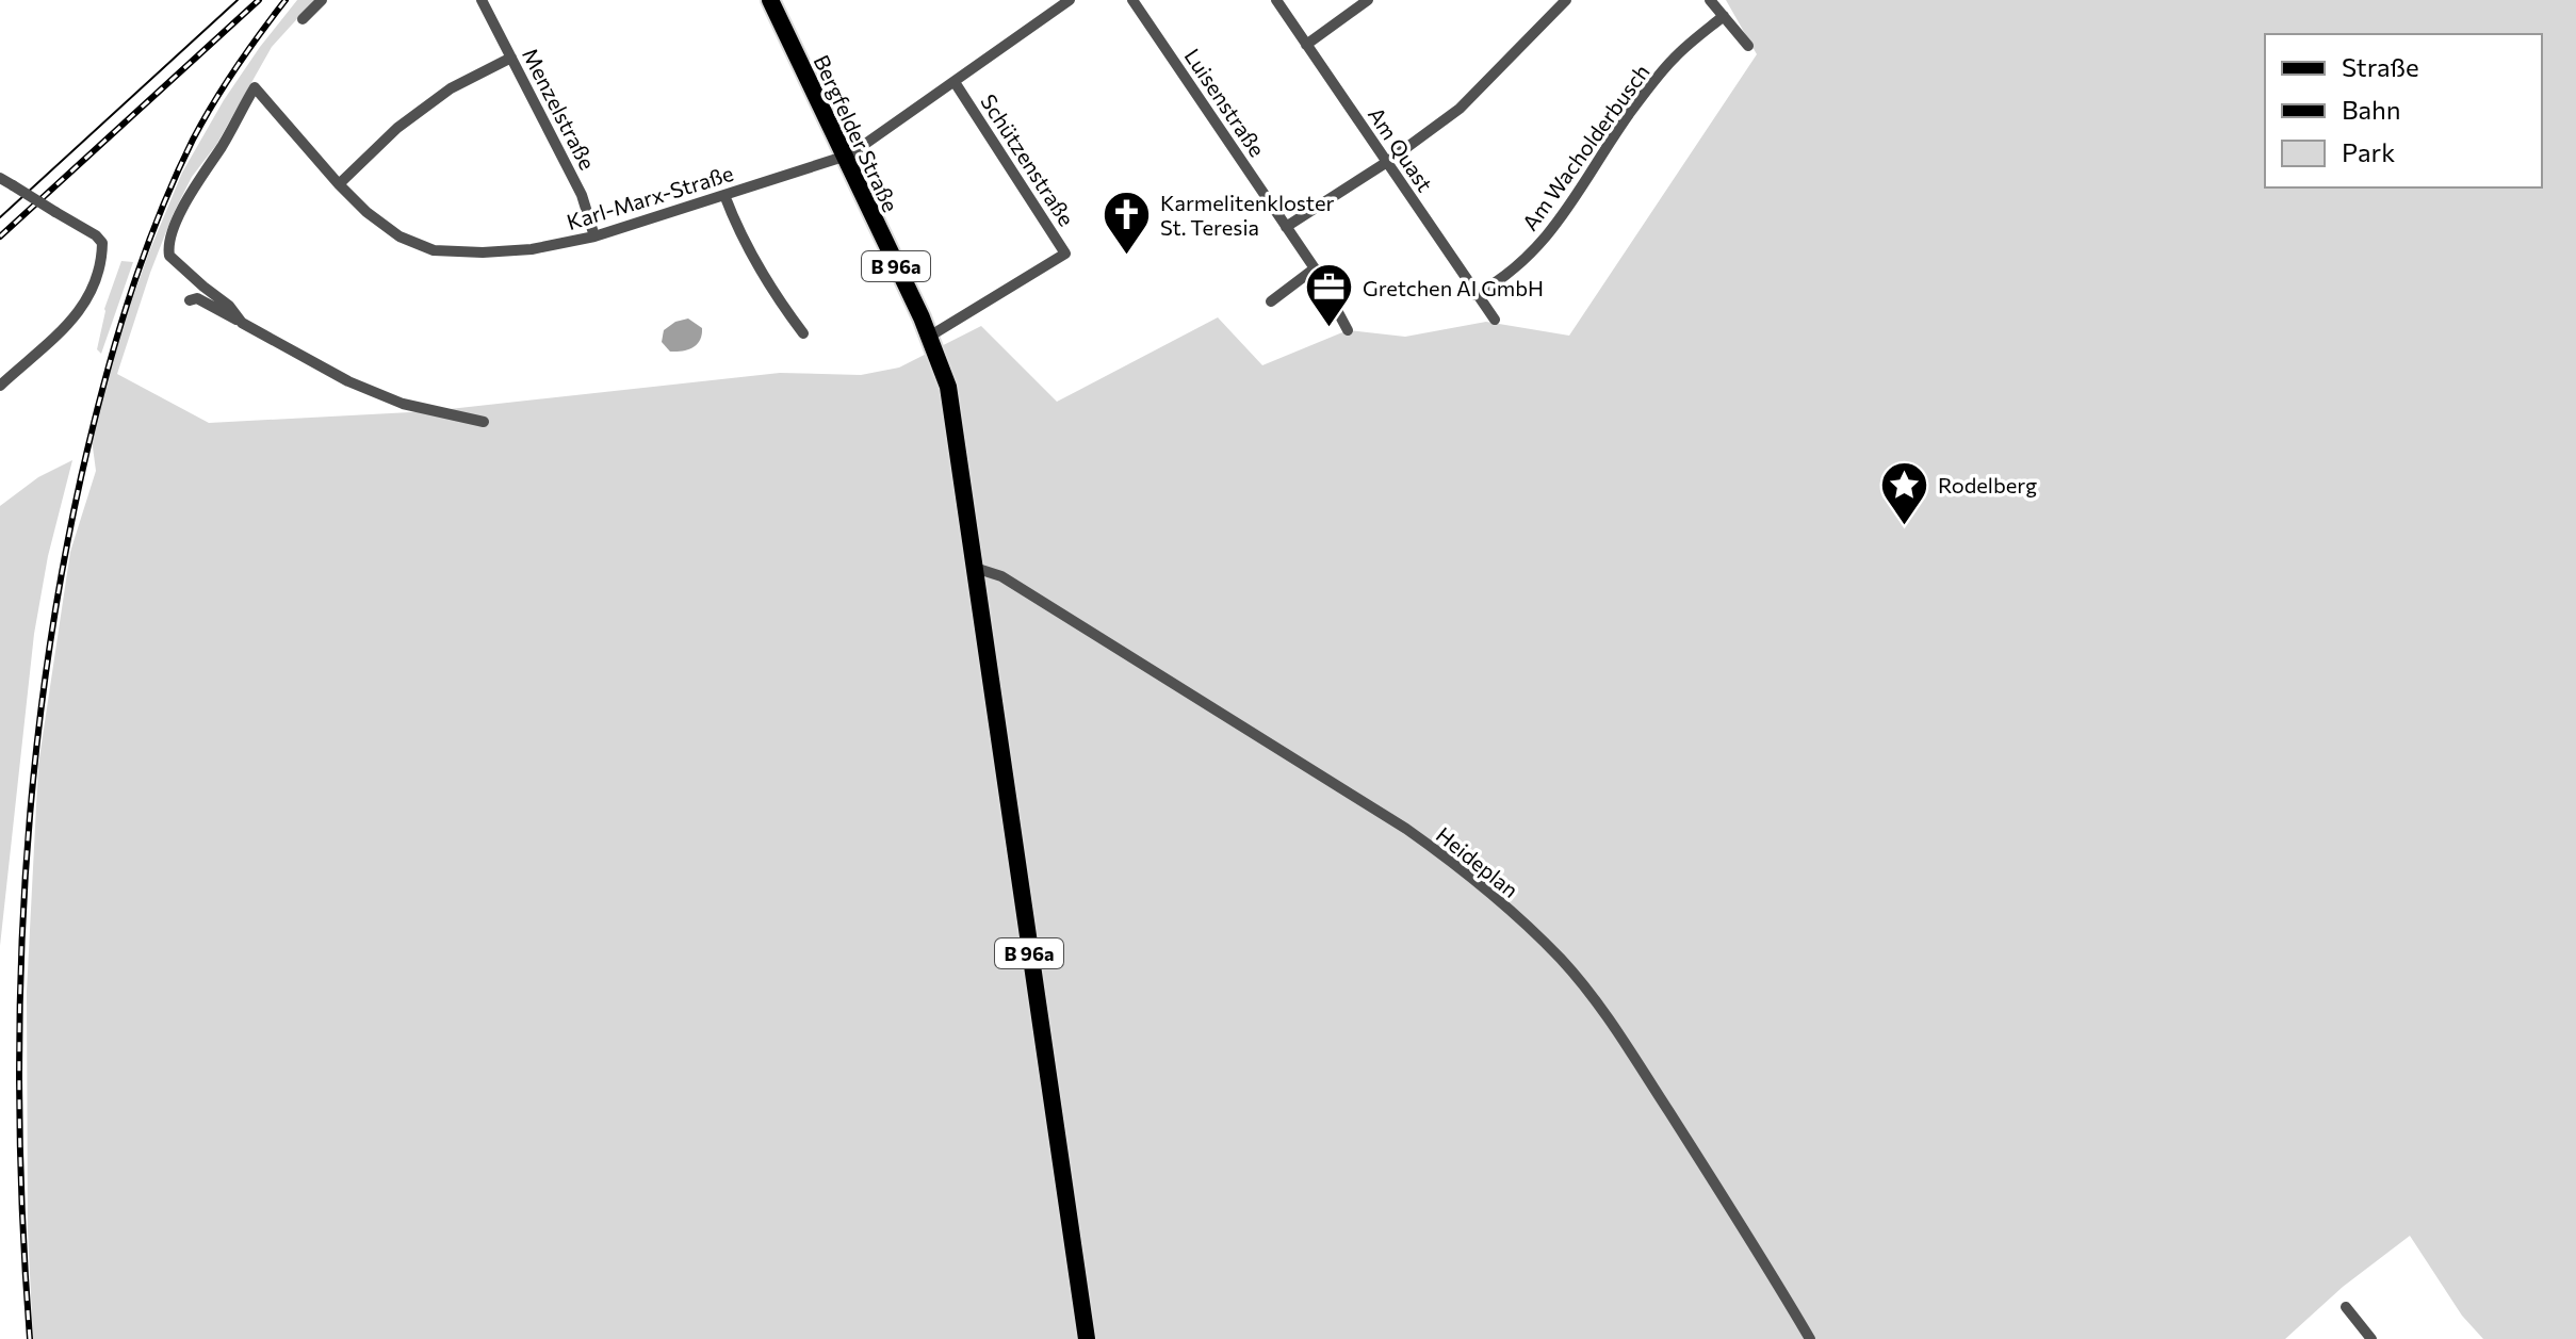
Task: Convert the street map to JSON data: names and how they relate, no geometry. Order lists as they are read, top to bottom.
{
  "streets": {
    "main road": ["Bergfelder Straße", "B 96a"],
    "street": [
      "Luisenstraße",
      "Menzelstraße",
      "Am Wacholderbusch",
      "Am Quast",
      "Schützenstraße",
      "Karl-Marx-Straße",
      "Heideplan"
    ]
  },
  "crossings": [
    ["Menzelstraße", "Karl-Marx-Straße"],
    ["Bergfelder Straße", "Schützenstraße"],
    ["Bergfelder Straße", "Karl-Marx-Straße"],
    ["Bergfelder Straße", "B 96a"],
    ["Bergfelder Straße", "Heideplan"],
    ["Am Wacholderbusch", "Am Quast"],
    ["Schützenstraße", "Karl-Marx-Straße"],
    ["B 96a", "Heideplan"]
  ],
  "places": {
    "church": ["Karmelitenkloster St. Teresia"],
    "office": ["Gretchen AI GmbH"],
    "place": ["Rodelberg"]
  },
  "legend": ["Straße", "Bahn", "Park"]
}
